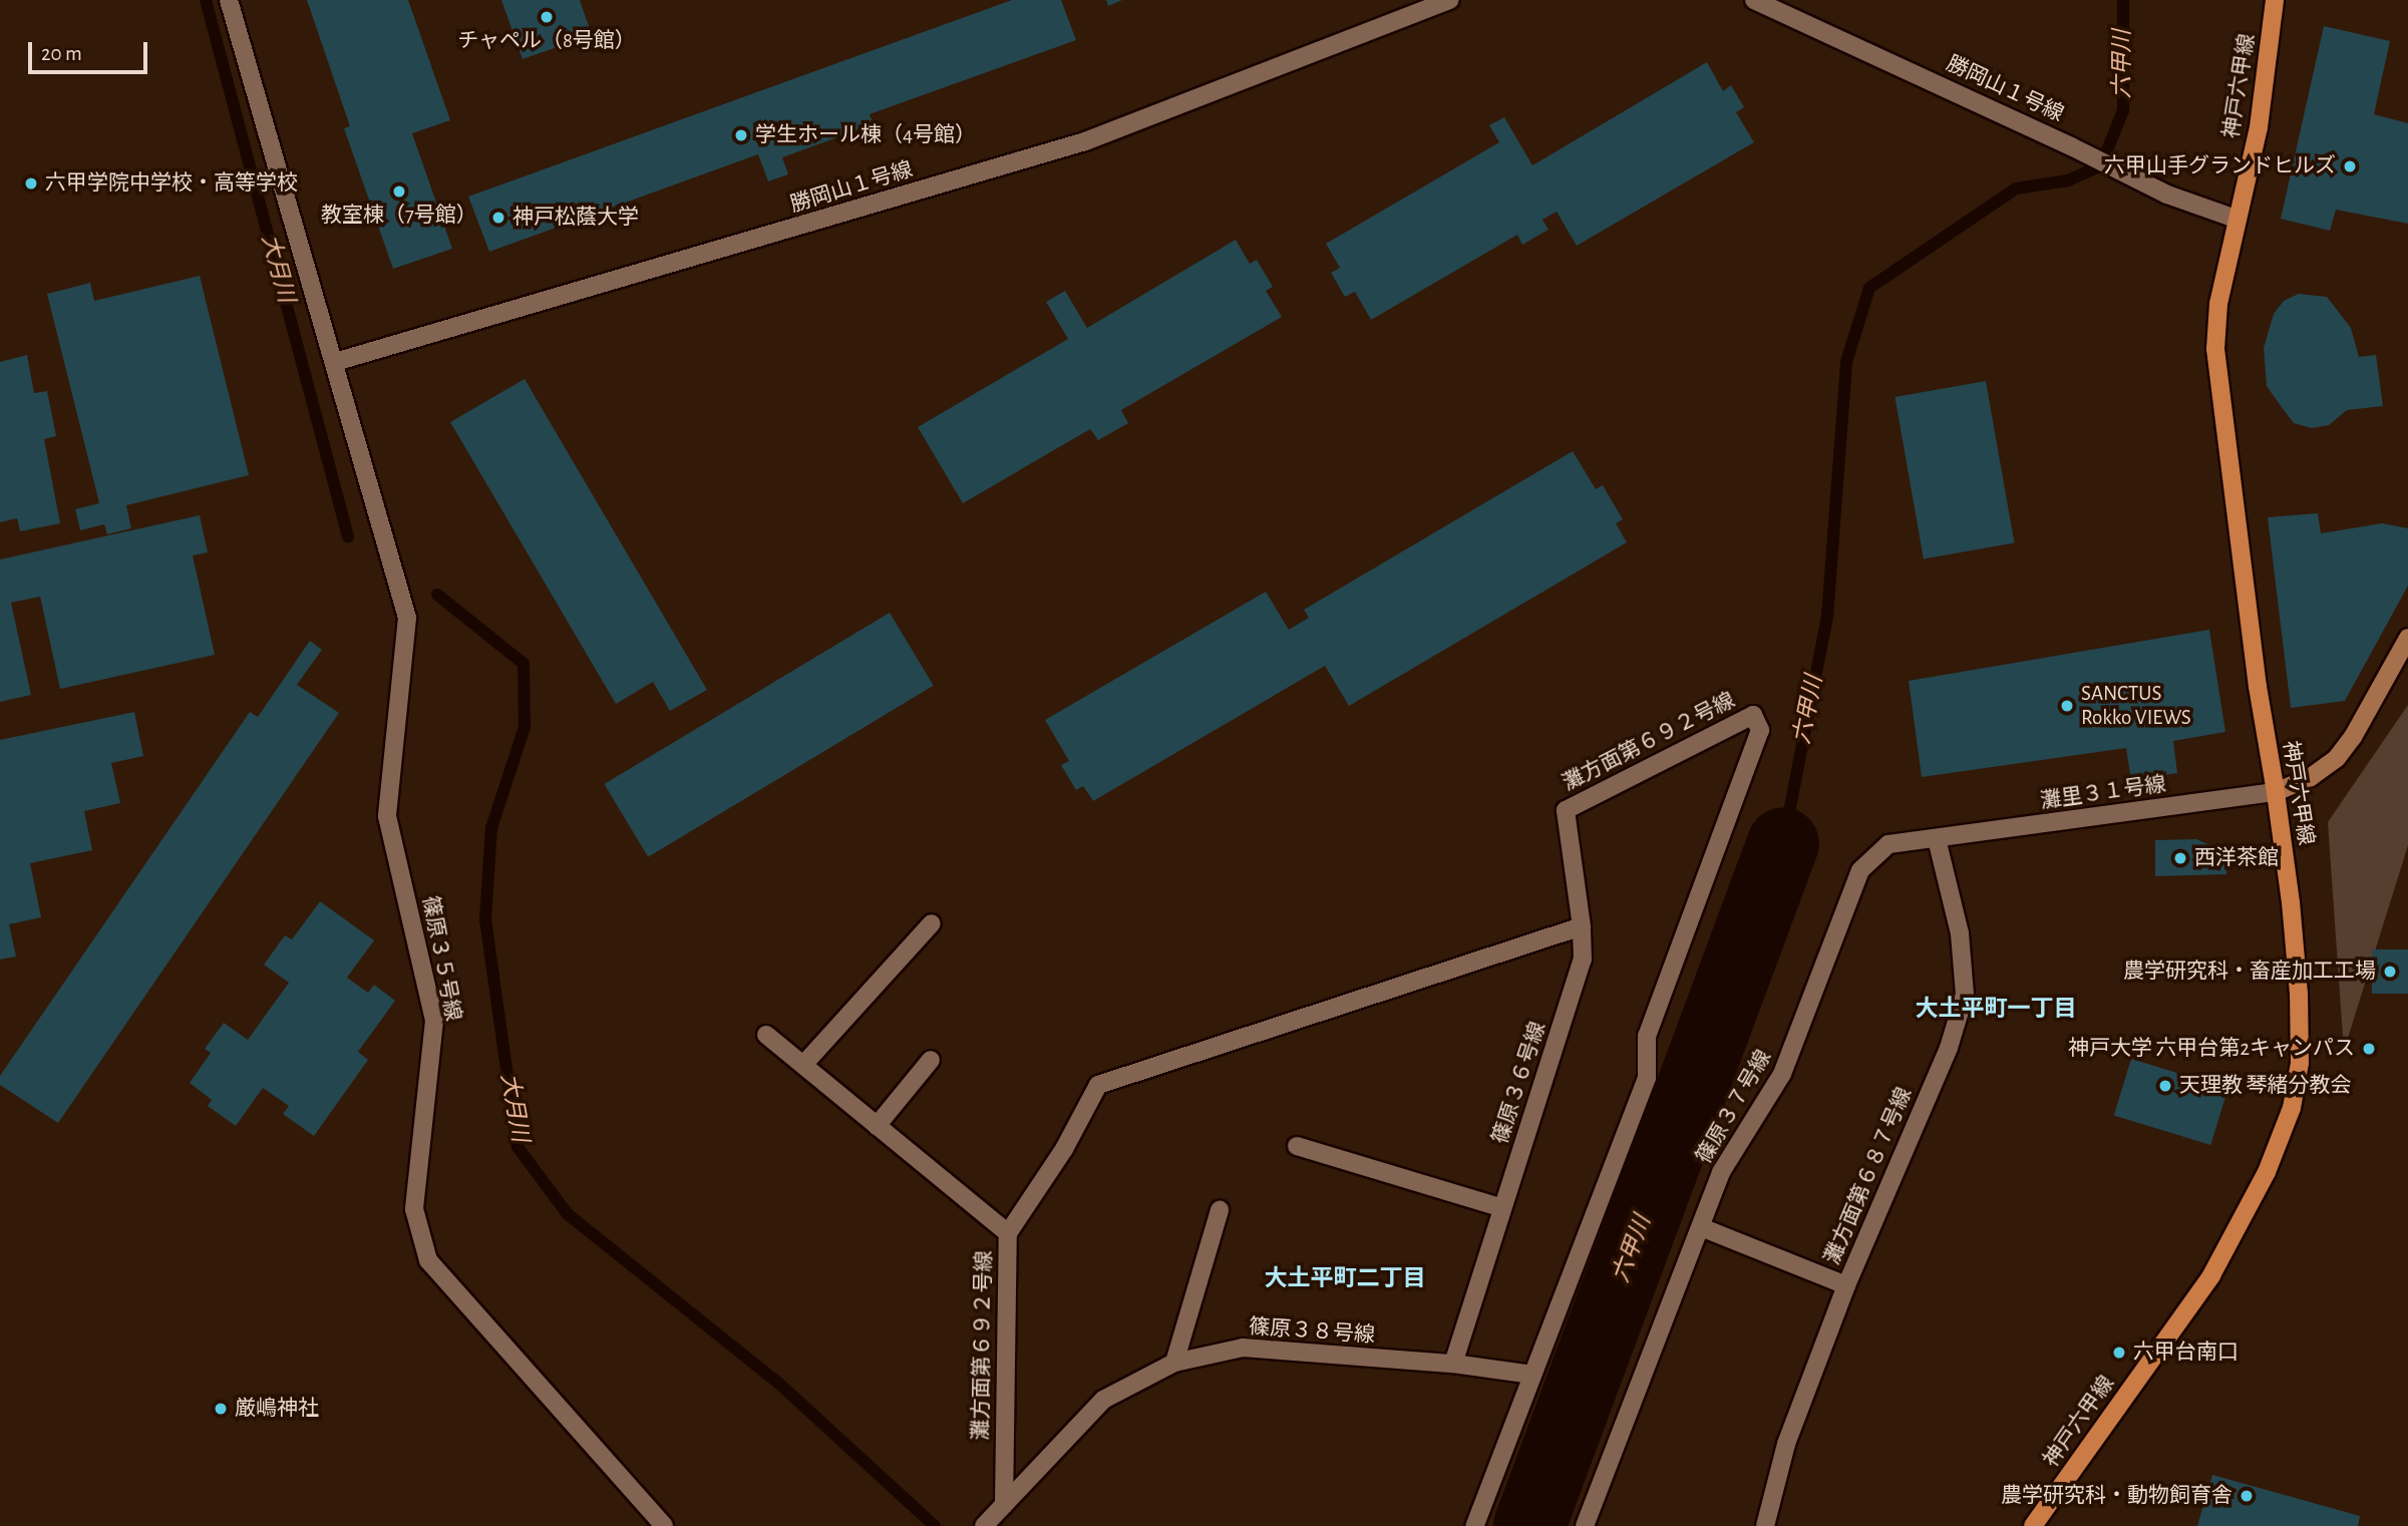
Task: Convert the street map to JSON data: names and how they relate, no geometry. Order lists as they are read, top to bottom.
{
  "streets": {
    "main road": ["神戸六甲線"],
    "street": [
      "勝岡山１号線",
      "灘方面第６９２号線",
      "灘里３１号線",
      "篠原３５号線",
      "篠原３６号線",
      "篠原３７号線",
      "灘方面第６８７号線",
      "篠原３８号線"
    ]
  },
  "crossings": [
    ["神戸六甲線", "勝岡山１号線"],
    ["神戸六甲線", "灘里３１号線"],
    ["勝岡山１号線", "篠原３５号線"],
    ["灘方面第６９２号線", "篠原３６号線"],
    ["灘方面第６９２号線", "篠原３８号線"],
    ["灘里３１号線", "篠原３７号線"],
    ["灘里３１号線", "灘方面第６８７号線"],
    ["篠原３６号線", "篠原３８号線"],
    ["篠原３７号線", "灘方面第６８７号線"]
  ],
  "districts": ["大土平町一丁目", "大土平町二丁目"],
  "water": ["六甲川", "大月川"],
  "places": [
    "チャペル（8号館）",
    "学生ホール棟（4号館）",
    "六甲山手グランドヒルズ",
    "六甲学院中学校・高等学校",
    "教室棟（7号館）",
    "神戸松蔭大学",
    "SANCTUS Rokko VIEWS",
    "西洋茶館",
    "農学研究科・畜産加工工場",
    "神戸大学 六甲台第2キャンパス",
    "天理教 琴緒分教会",
    "六甲台南口",
    "厳嶋神社",
    "農学研究科・動物飼育舎"
  ],
  "scale_bar": "20 m"
}
